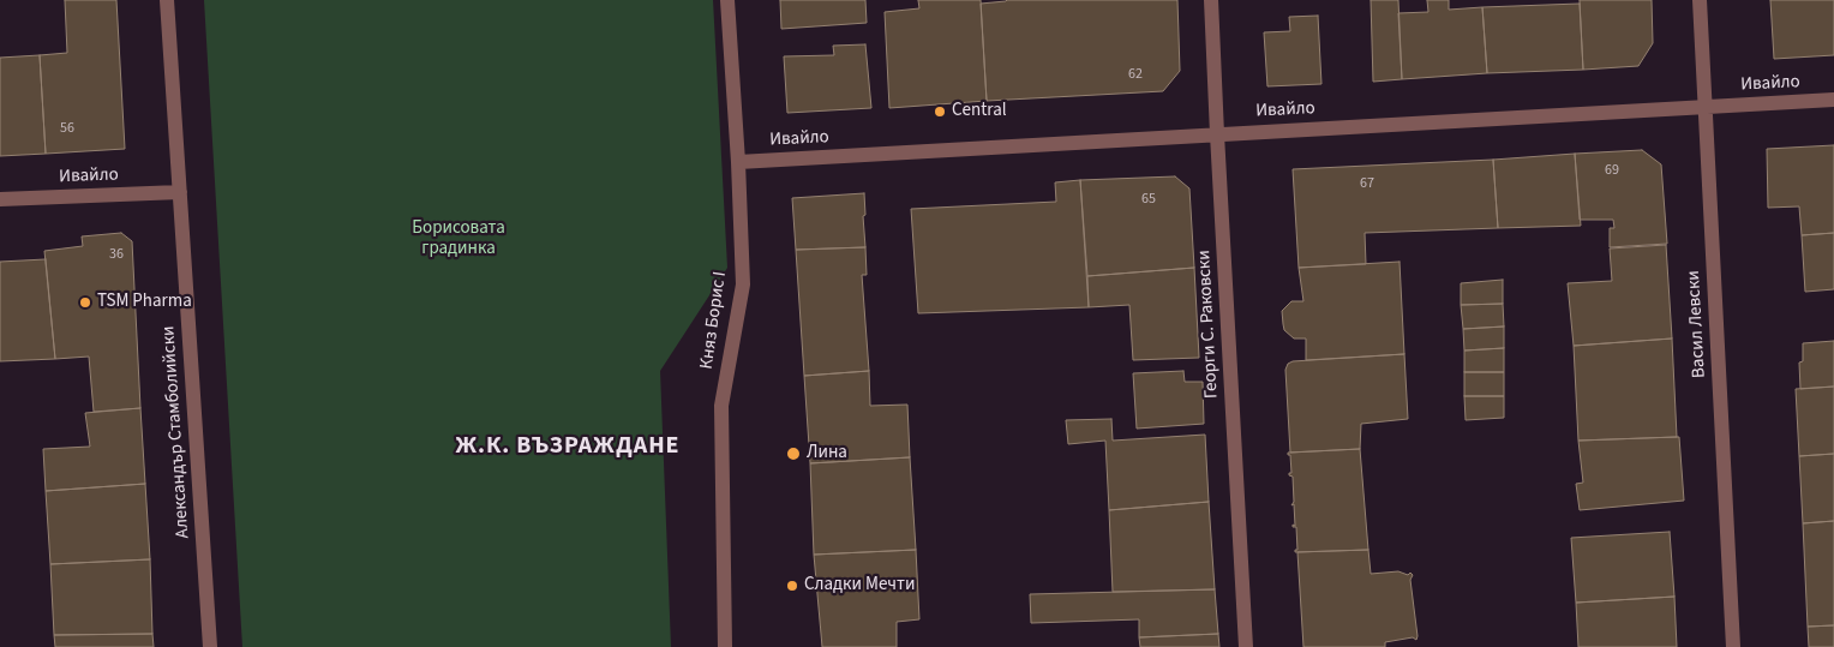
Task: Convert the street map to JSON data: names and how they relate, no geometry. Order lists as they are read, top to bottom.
{
  "streets": {
    "street": [
      "Ивайло",
      "Княз Борис I",
      "Георги С. Раковски",
      "Васил Левски",
      "Александър Стамболийски"
    ]
  },
  "crossings": [
    ["Ивайло", "Княз Борис I"],
    ["Ивайло", "Георги С. Раковски"],
    ["Ивайло", "Васил Левски"],
    ["Ивайло", "Александър Стамболийски"]
  ],
  "districts": ["Ж.К. ВЪЗРАЖДАНЕ"],
  "parks": ["Борисовата градинка"],
  "places": [
    "Central",
    "TSM Pharma",
    "Лина",
    "Сладки Мечти"
  ],
  "house_numbers": [
    "62",
    "56",
    "69",
    "67",
    "65",
    "36"
  ]
}
